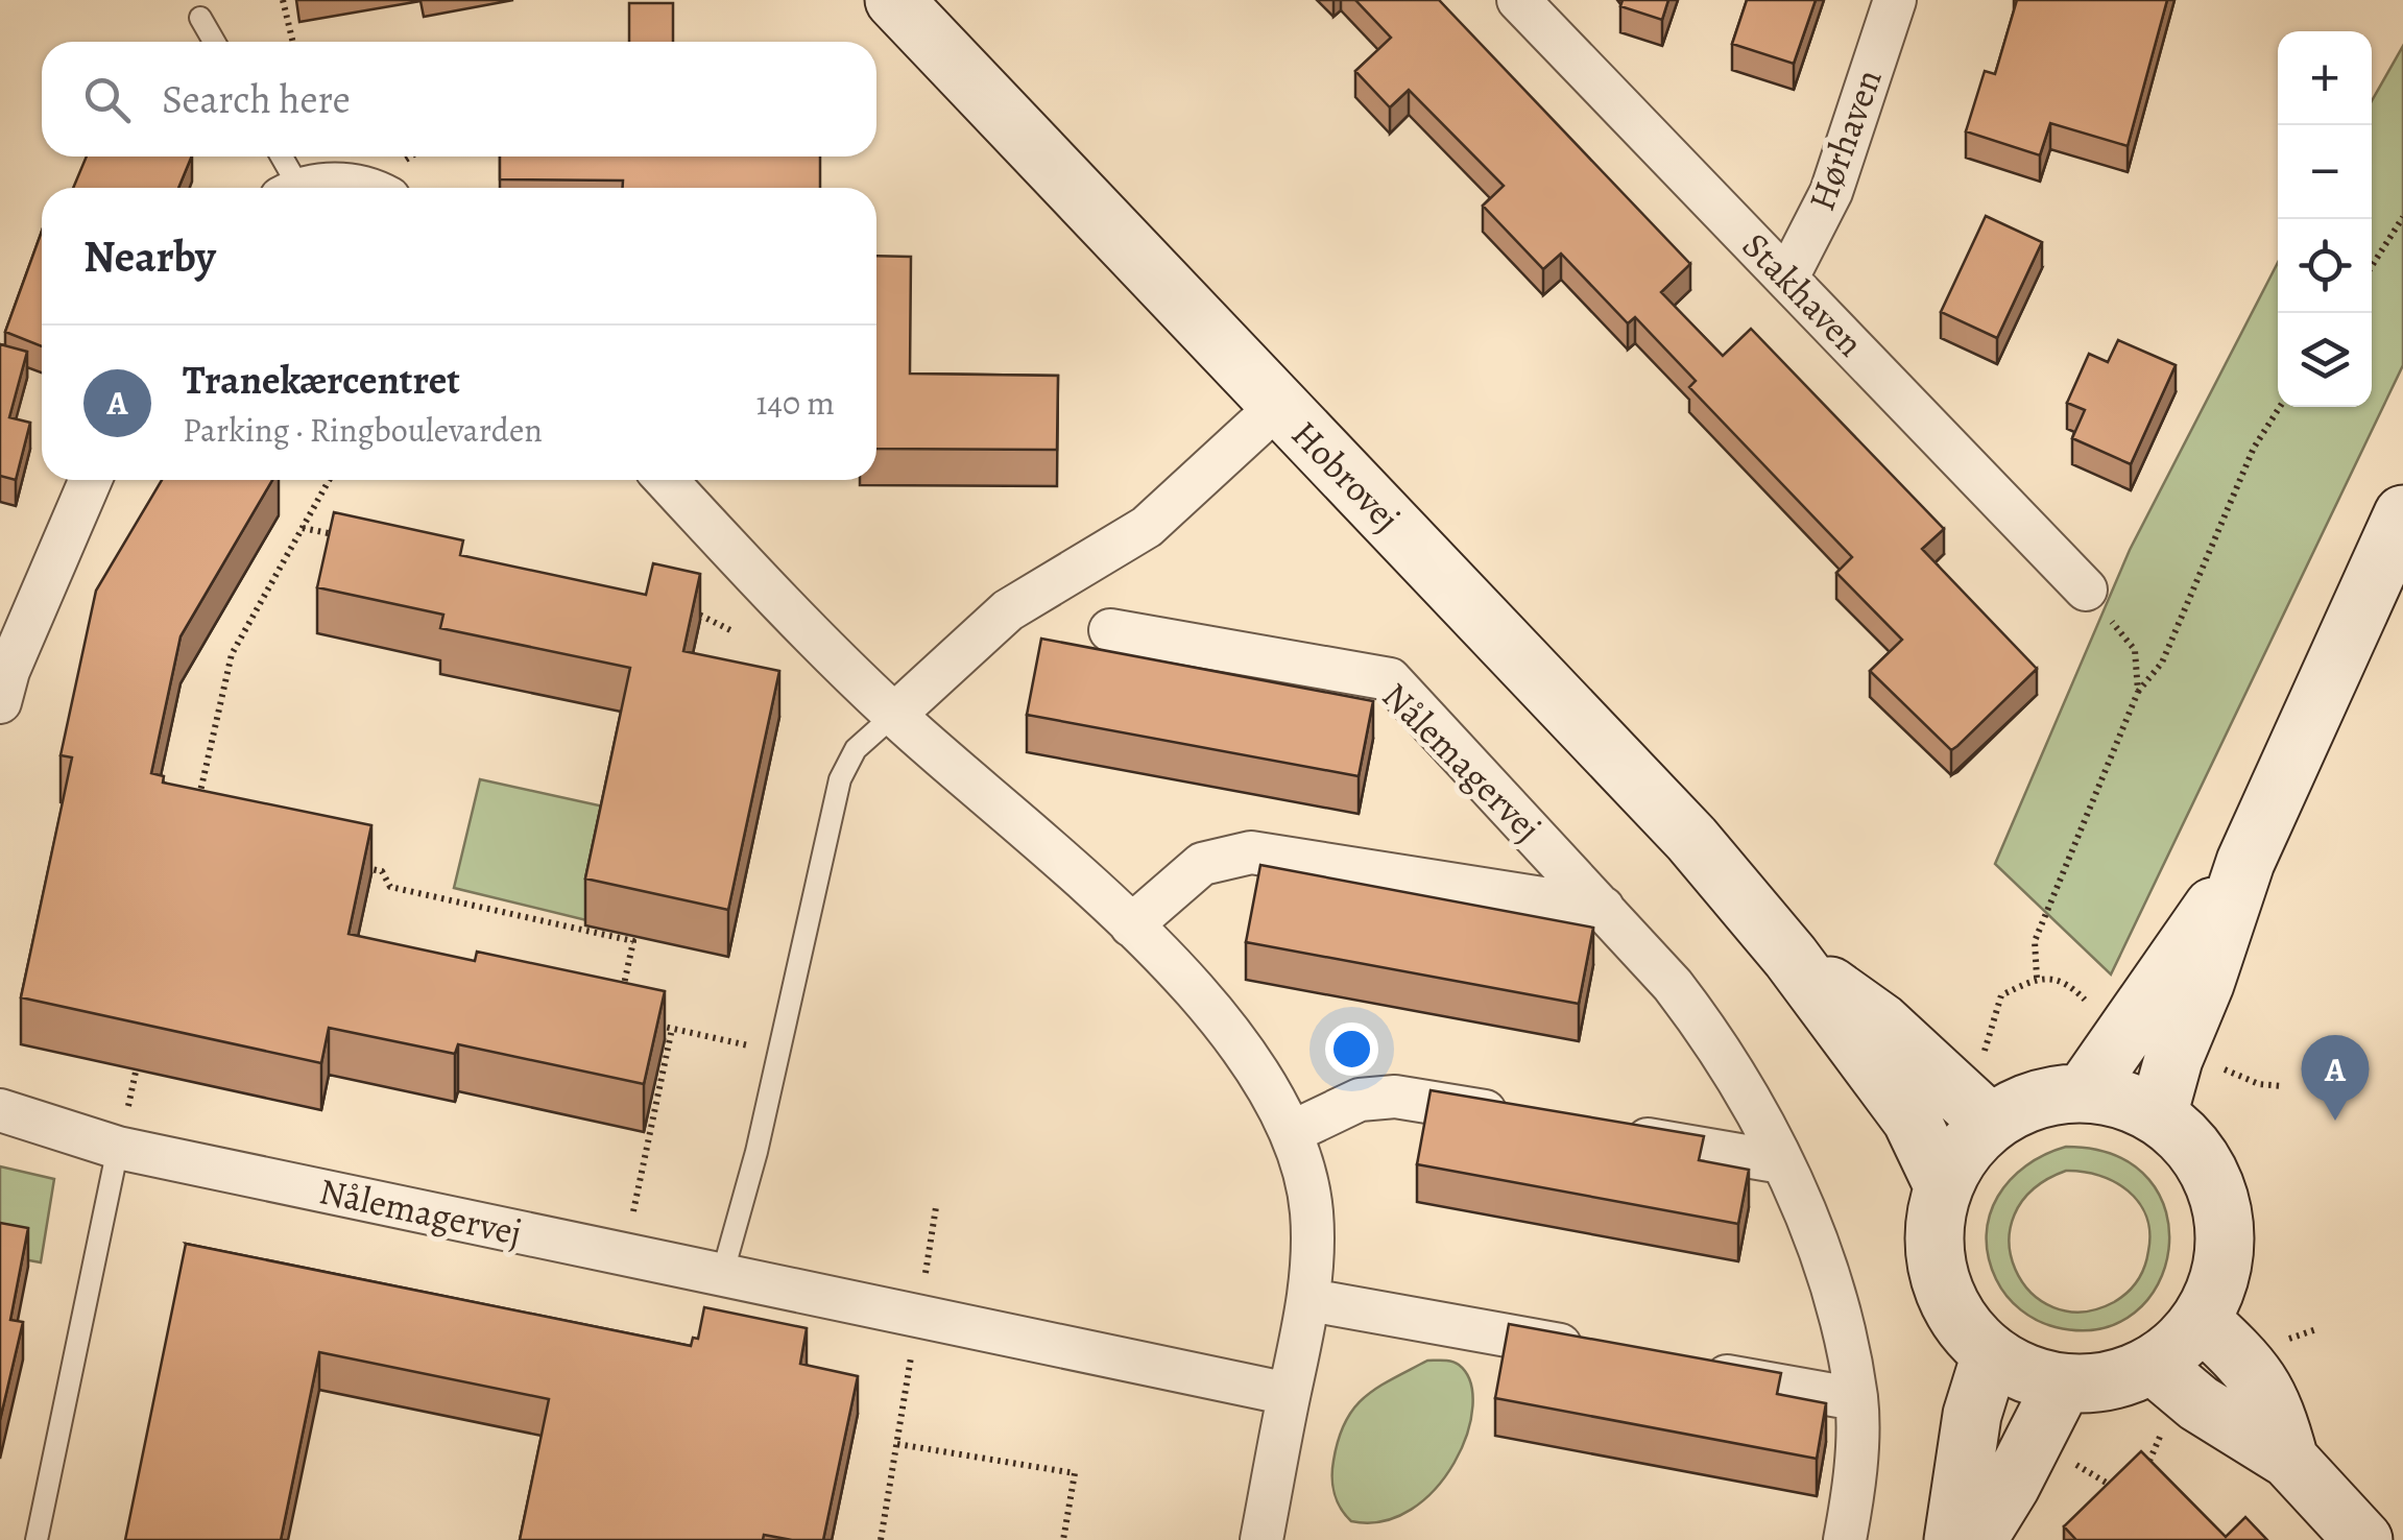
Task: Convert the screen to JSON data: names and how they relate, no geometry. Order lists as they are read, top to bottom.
{
  "streets": {
    "main road": ["Hobrovej"],
    "street": ["Hørhaven", "Stakhaven", "Nålemagervej"]
  },
  "crossings": [
    ["Hørhaven", "Stakhaven"]
  ],
  "page": {
    "map_buttons": ["+", "−"],
    "search": "Search here",
    "heading": "Nearby",
    "list": [
      {
        "mark": "A",
        "name": "Tranekærcentret",
        "note": "Parking · Ringboulevarden",
        "value": "140 m"
      }
    ],
    "pins": "A"
  }
}
